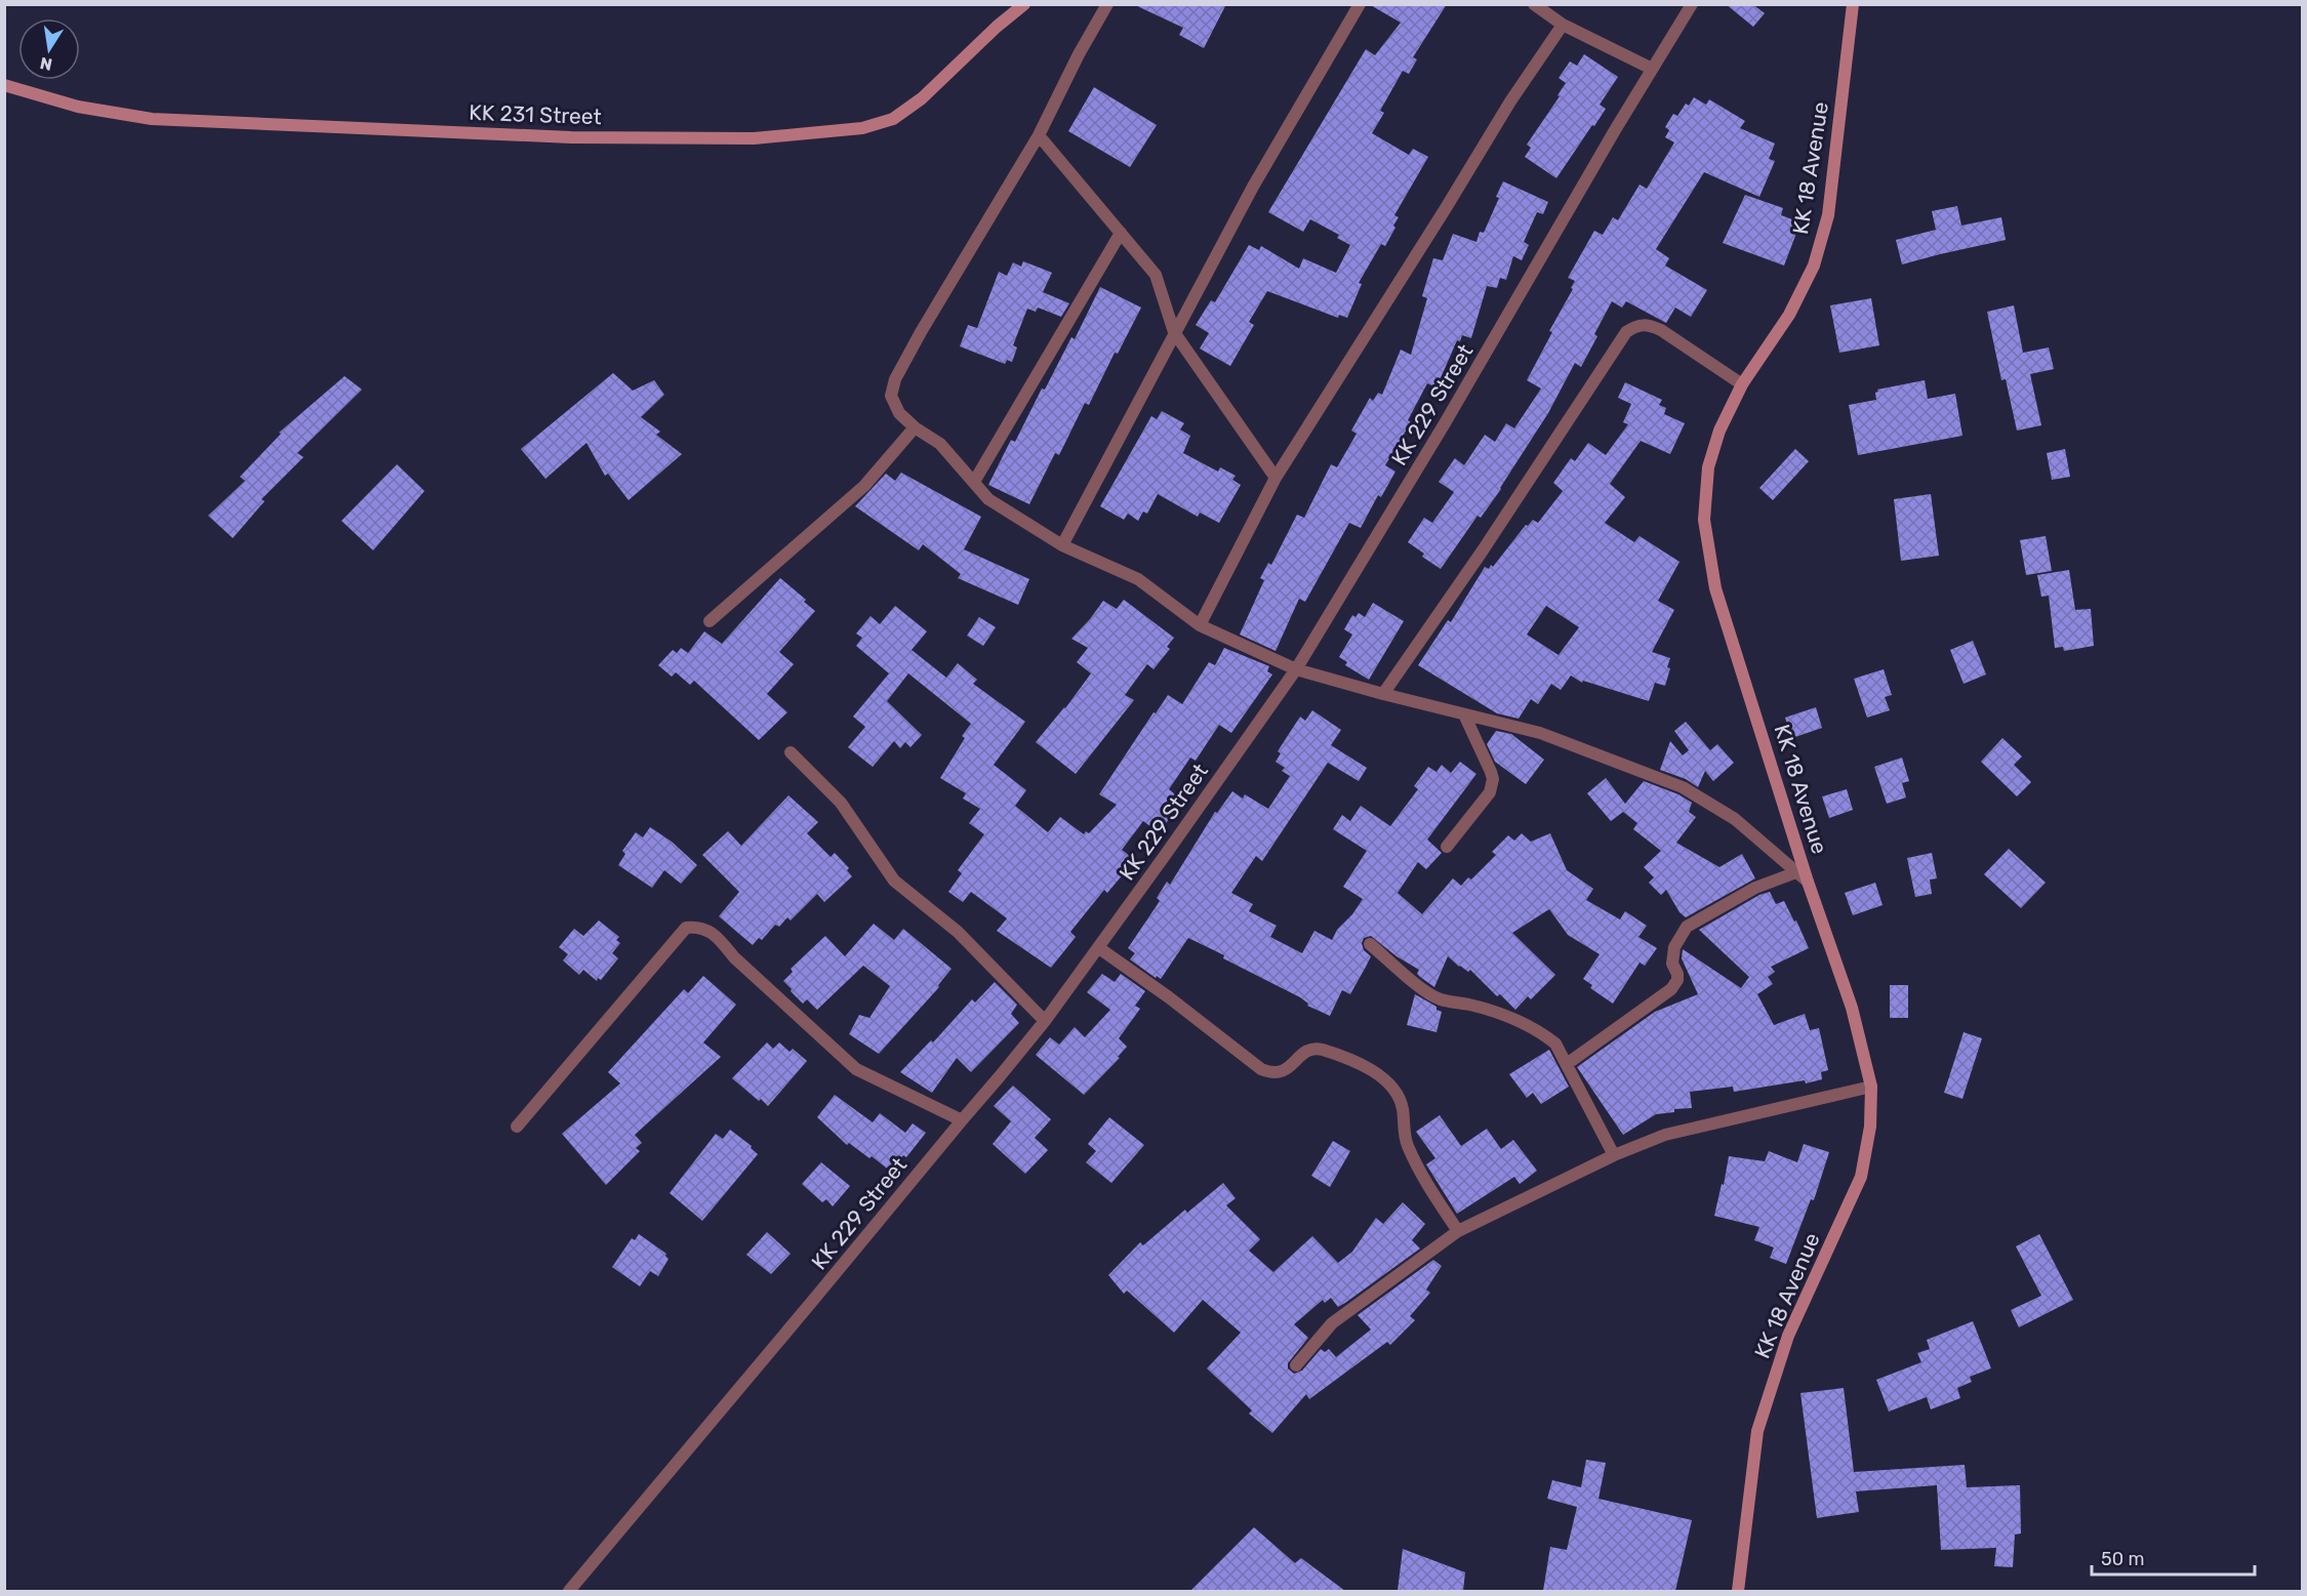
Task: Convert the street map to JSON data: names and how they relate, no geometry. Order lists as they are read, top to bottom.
{
  "streets": {
    "main road": ["KK 231 Street", "KK 18 Avenue"],
    "street": ["KK 229 Street"]
  },
  "scale_bar": "50 m",
  "north": "bottom"
}
